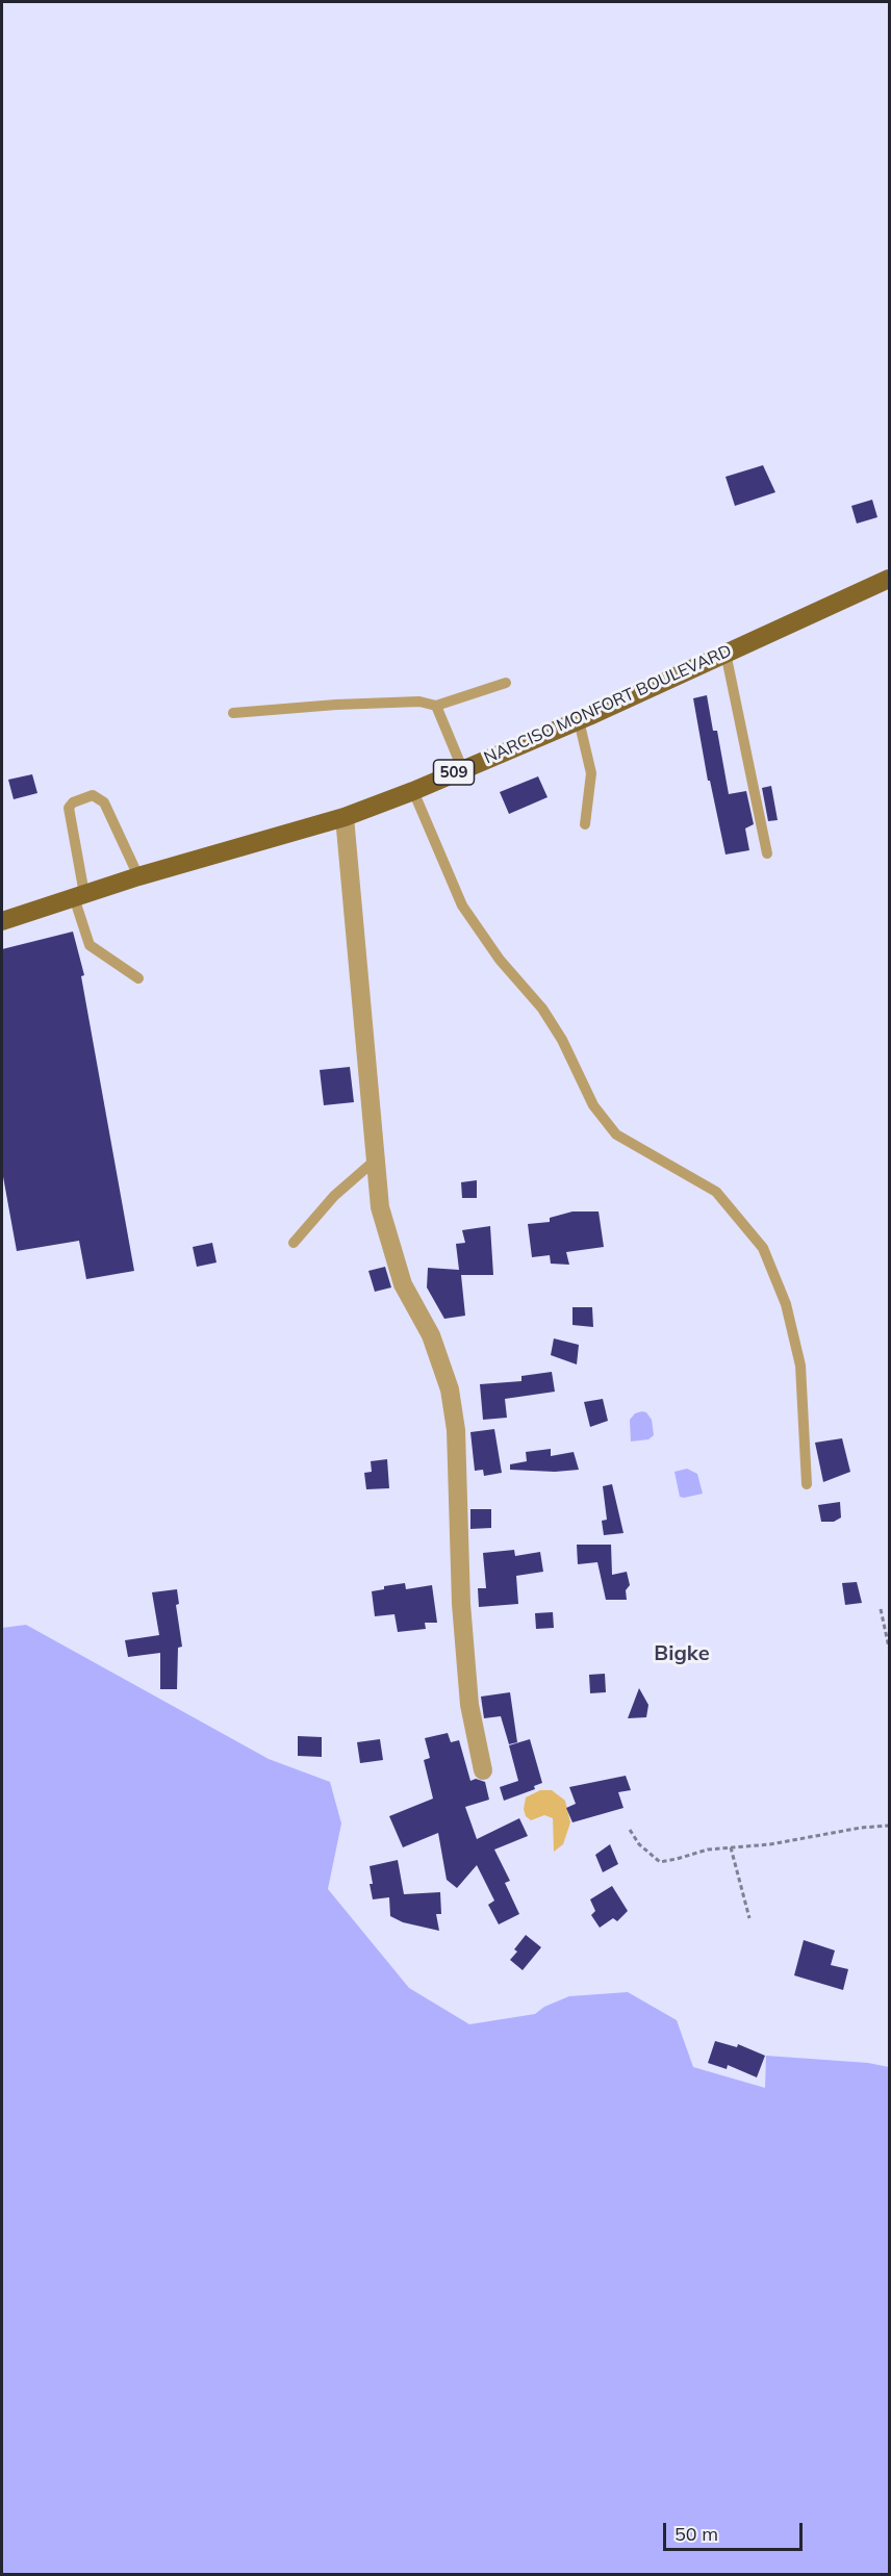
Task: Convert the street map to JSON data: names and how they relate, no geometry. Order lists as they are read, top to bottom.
{
  "streets": {
    "main road": ["NARCISO MONFORT BOULEVARD", "509"]
  },
  "districts": ["Bigke"],
  "scale_bar": "50 m"
}
